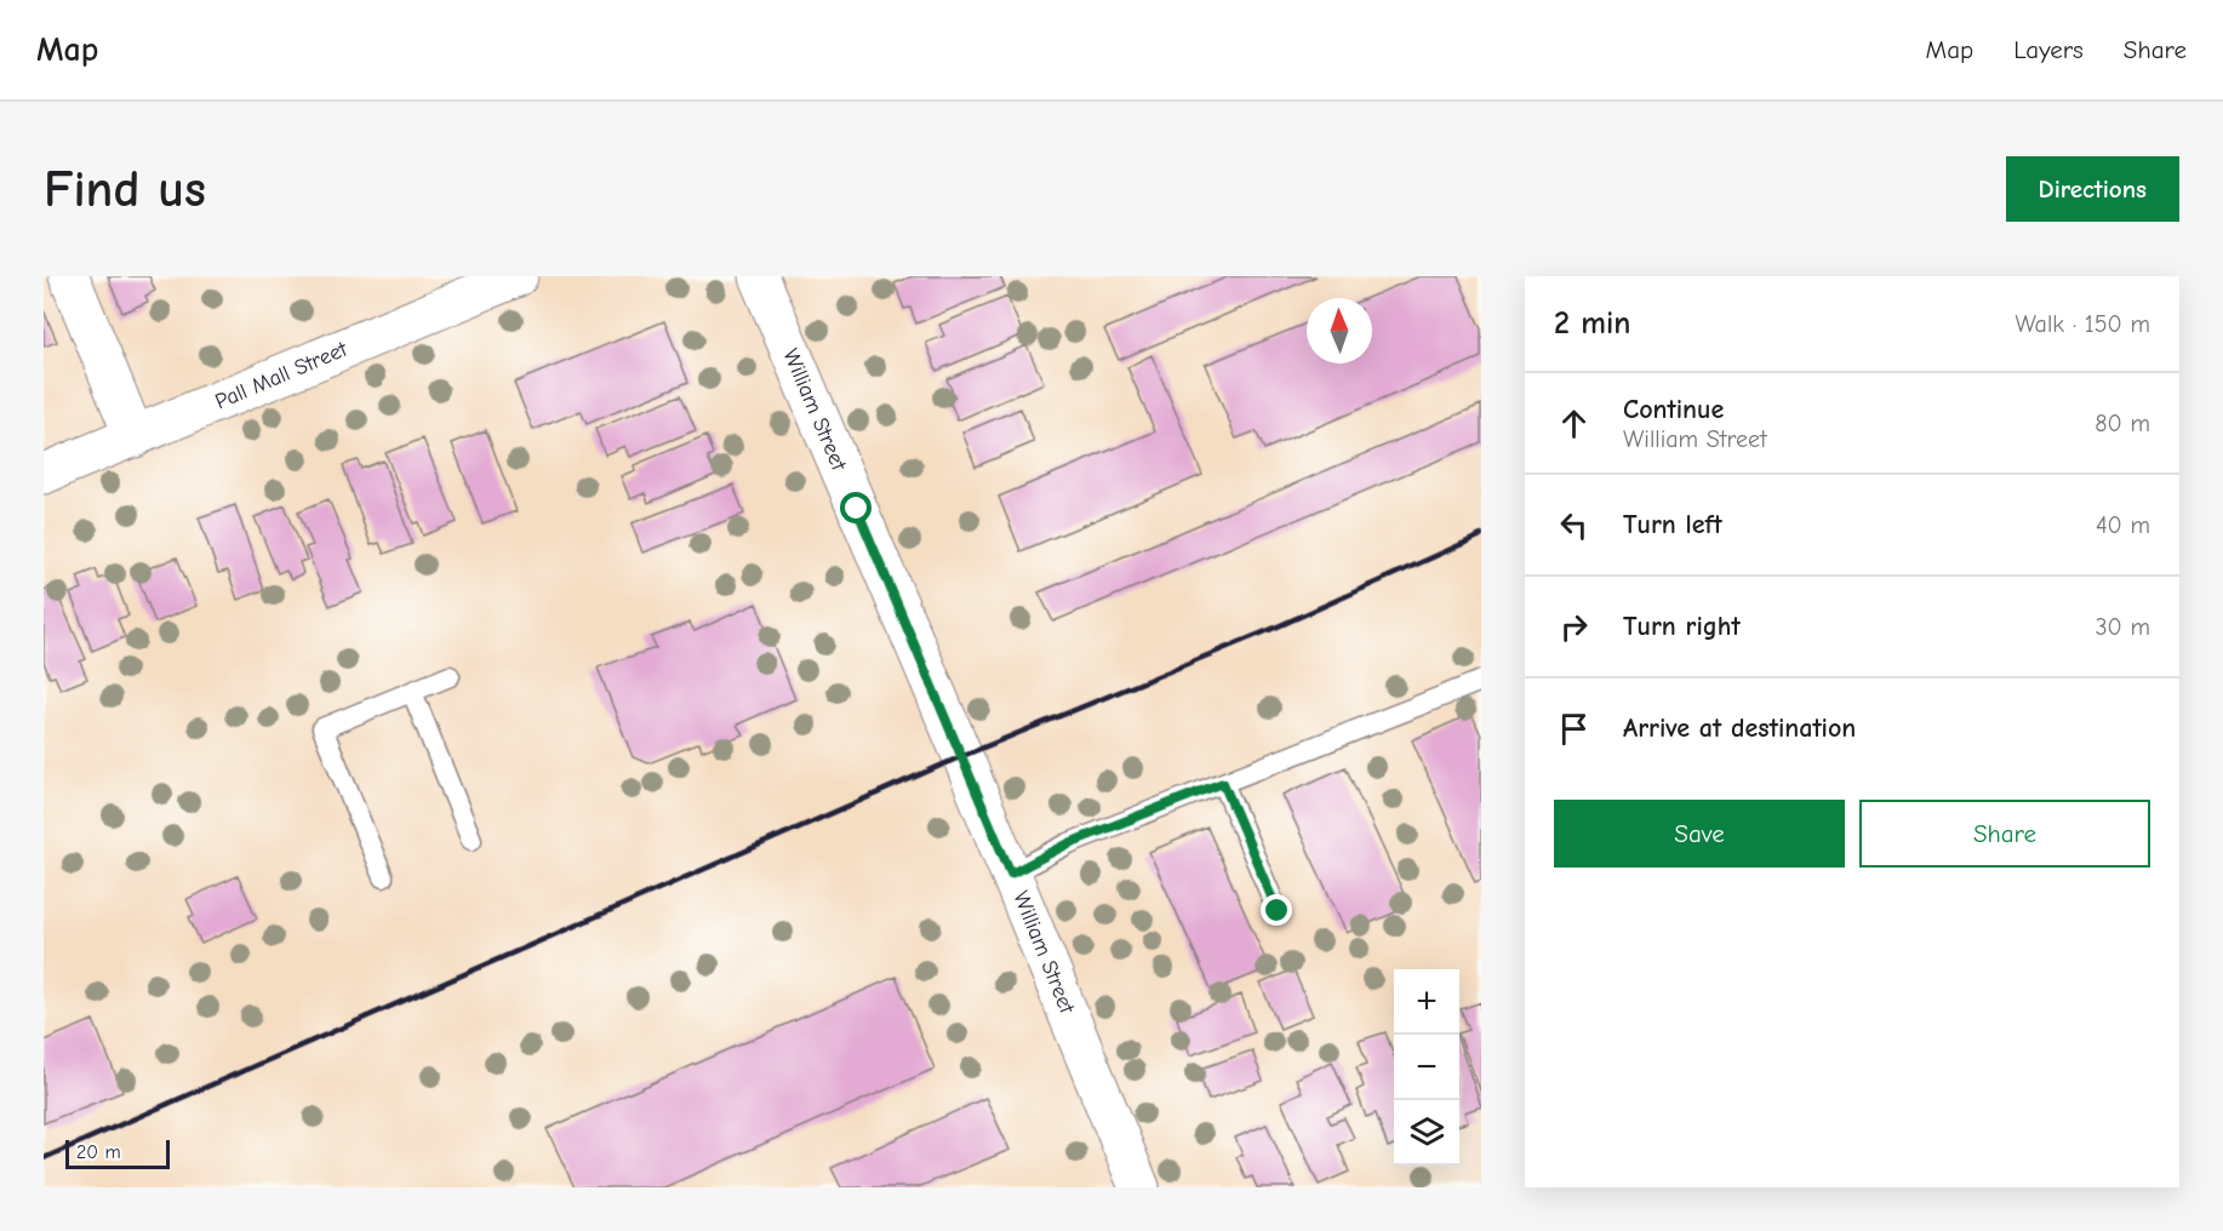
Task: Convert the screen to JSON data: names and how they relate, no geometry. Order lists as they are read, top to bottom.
{
  "streets": {
    "street": ["Pall Mall Street", "William Street"]
  },
  "scale_bar": "20 m",
  "north": "top",
  "page": {
    "header": "Map",
    "nav": ["Map", "Layers", "Share"],
    "buttons": [
      "Directions",
      ["Save", "Share"]
    ],
    "title": "Find us",
    "heading": ["2 min", "Walk · 150 m"],
    "list": [
      ["Continue", "William Street", "80 m"],
      ["Turn left", "40 m"],
      ["Turn right", "30 m"],
      "Arrive at destination"
    ],
    "map_buttons": ["+", "−"],
    "scale": "20 m"
  }
}
